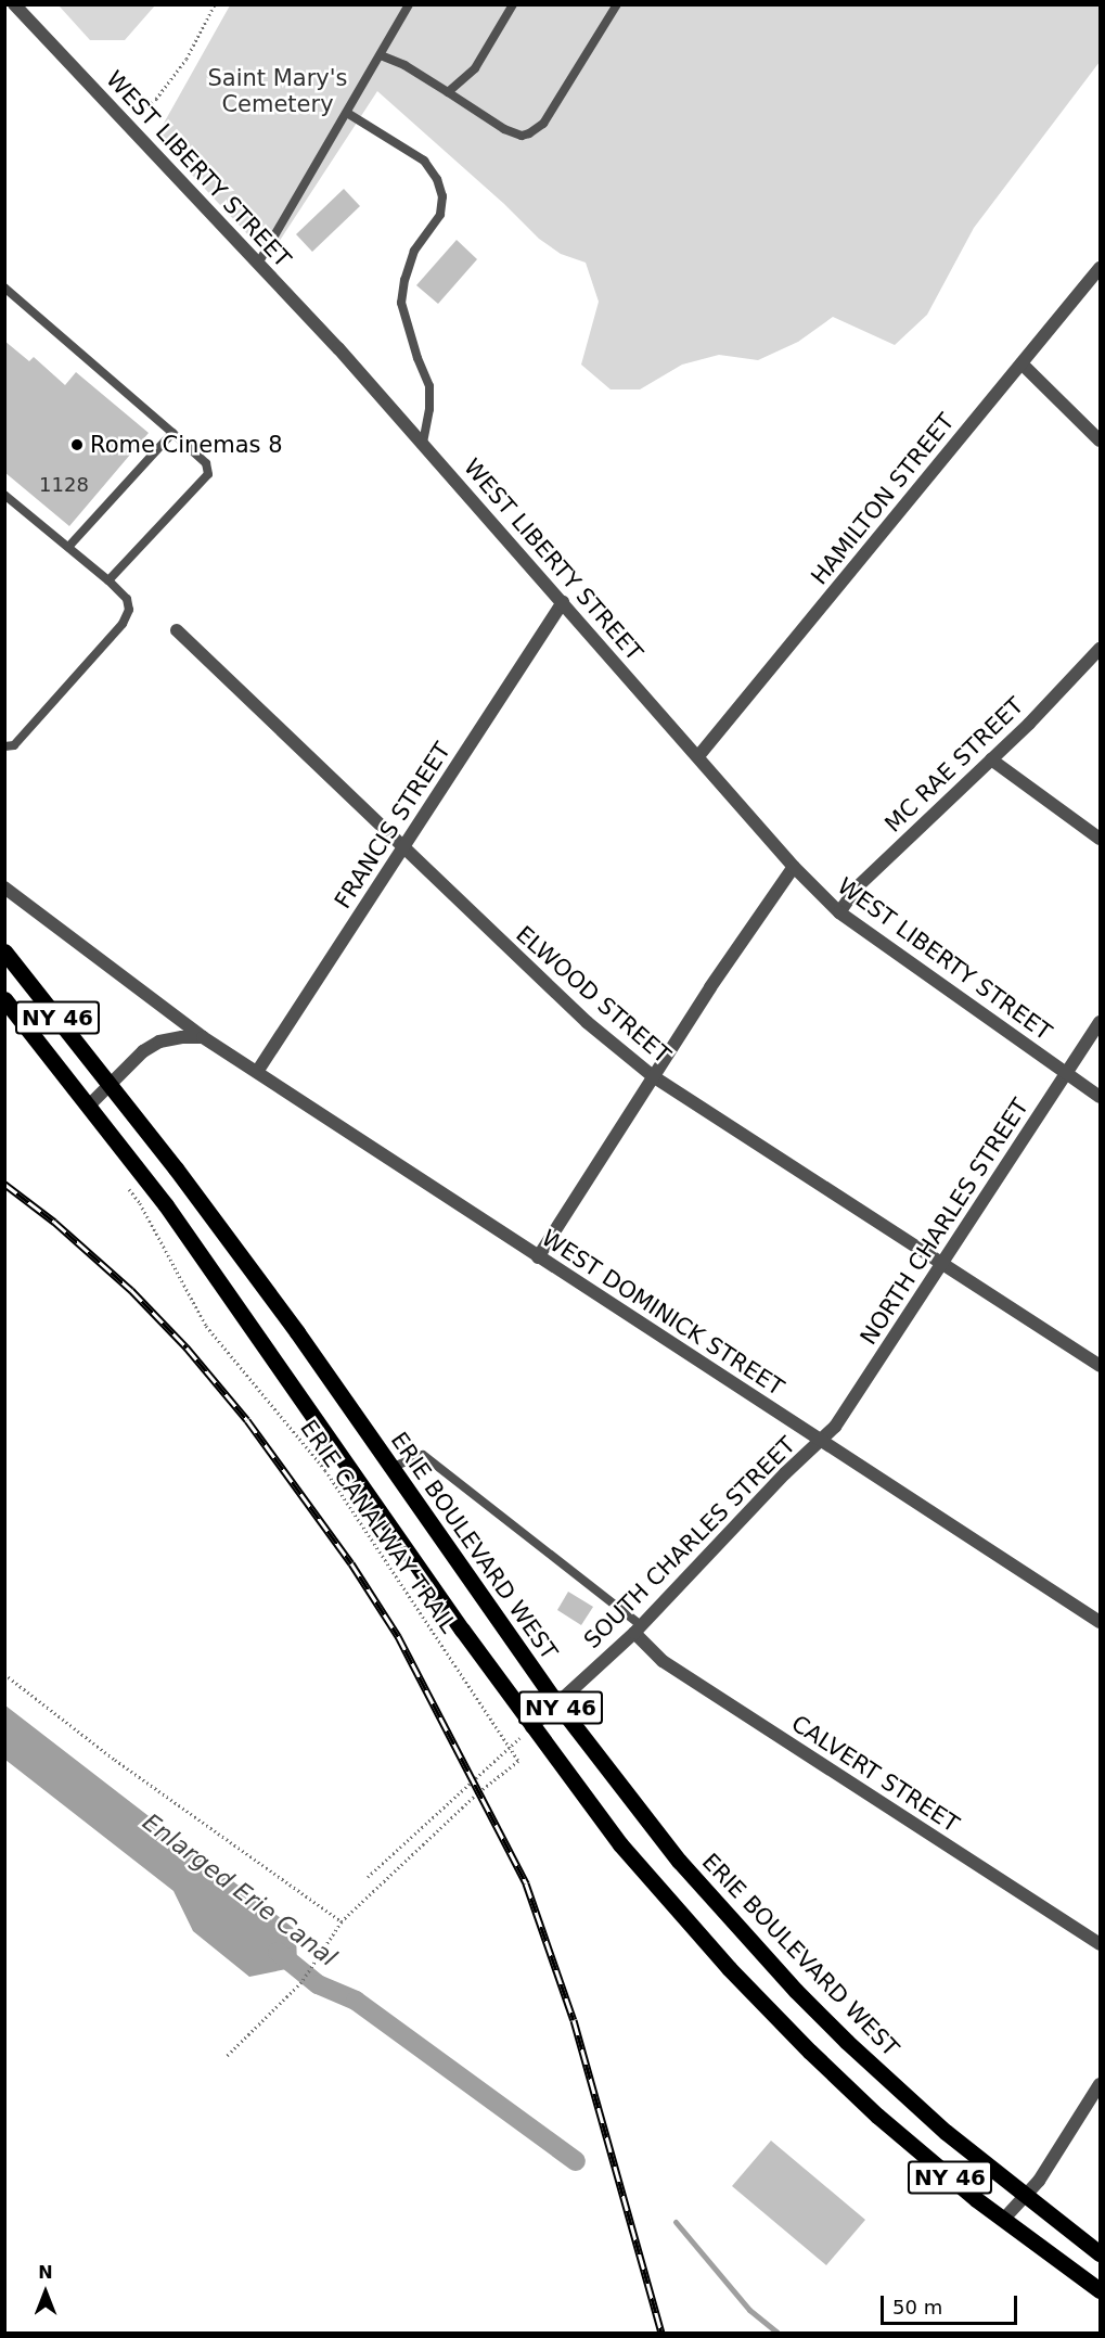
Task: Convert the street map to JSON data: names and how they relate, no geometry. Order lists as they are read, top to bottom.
{
  "streets": {
    "main road": ["NY 46", "ERIE BOULEVARD WEST"],
    "street": [
      "WEST LIBERTY STREET",
      "HAMILTON STREET",
      "MC RAE STREET",
      "FRANCIS STREET",
      "ELWOOD STREET",
      "NORTH CHARLES STREET",
      "WEST DOMINICK STREET",
      "SOUTH CHARLES STREET",
      "CALVERT STREET"
    ],
    "path": ["ERIE CANALWAY TRAIL"]
  },
  "crossings": [
    ["WEST LIBERTY STREET", "HAMILTON STREET"],
    ["WEST LIBERTY STREET", "MC RAE STREET"],
    ["WEST LIBERTY STREET", "FRANCIS STREET"],
    ["WEST LIBERTY STREET", "NORTH CHARLES STREET"],
    ["FRANCIS STREET", "ELWOOD STREET"],
    ["FRANCIS STREET", "WEST DOMINICK STREET"],
    ["ELWOOD STREET", "NORTH CHARLES STREET"],
    ["NY 46", "SOUTH CHARLES STREET"],
    ["NORTH CHARLES STREET", "WEST DOMINICK STREET"],
    ["NORTH CHARLES STREET", "SOUTH CHARLES STREET"],
    ["WEST DOMINICK STREET", "SOUTH CHARLES STREET"],
    ["SOUTH CHARLES STREET", "ERIE BOULEVARD WEST"],
    ["SOUTH CHARLES STREET", "CALVERT STREET"]
  ],
  "water": ["Enlarged Erie Canal"],
  "parks": ["Saint Mary's Cemetery"],
  "places": ["Rome Cinemas 8"],
  "house_numbers": ["1128"],
  "scale_bar": "50 m",
  "north": "top"
}
